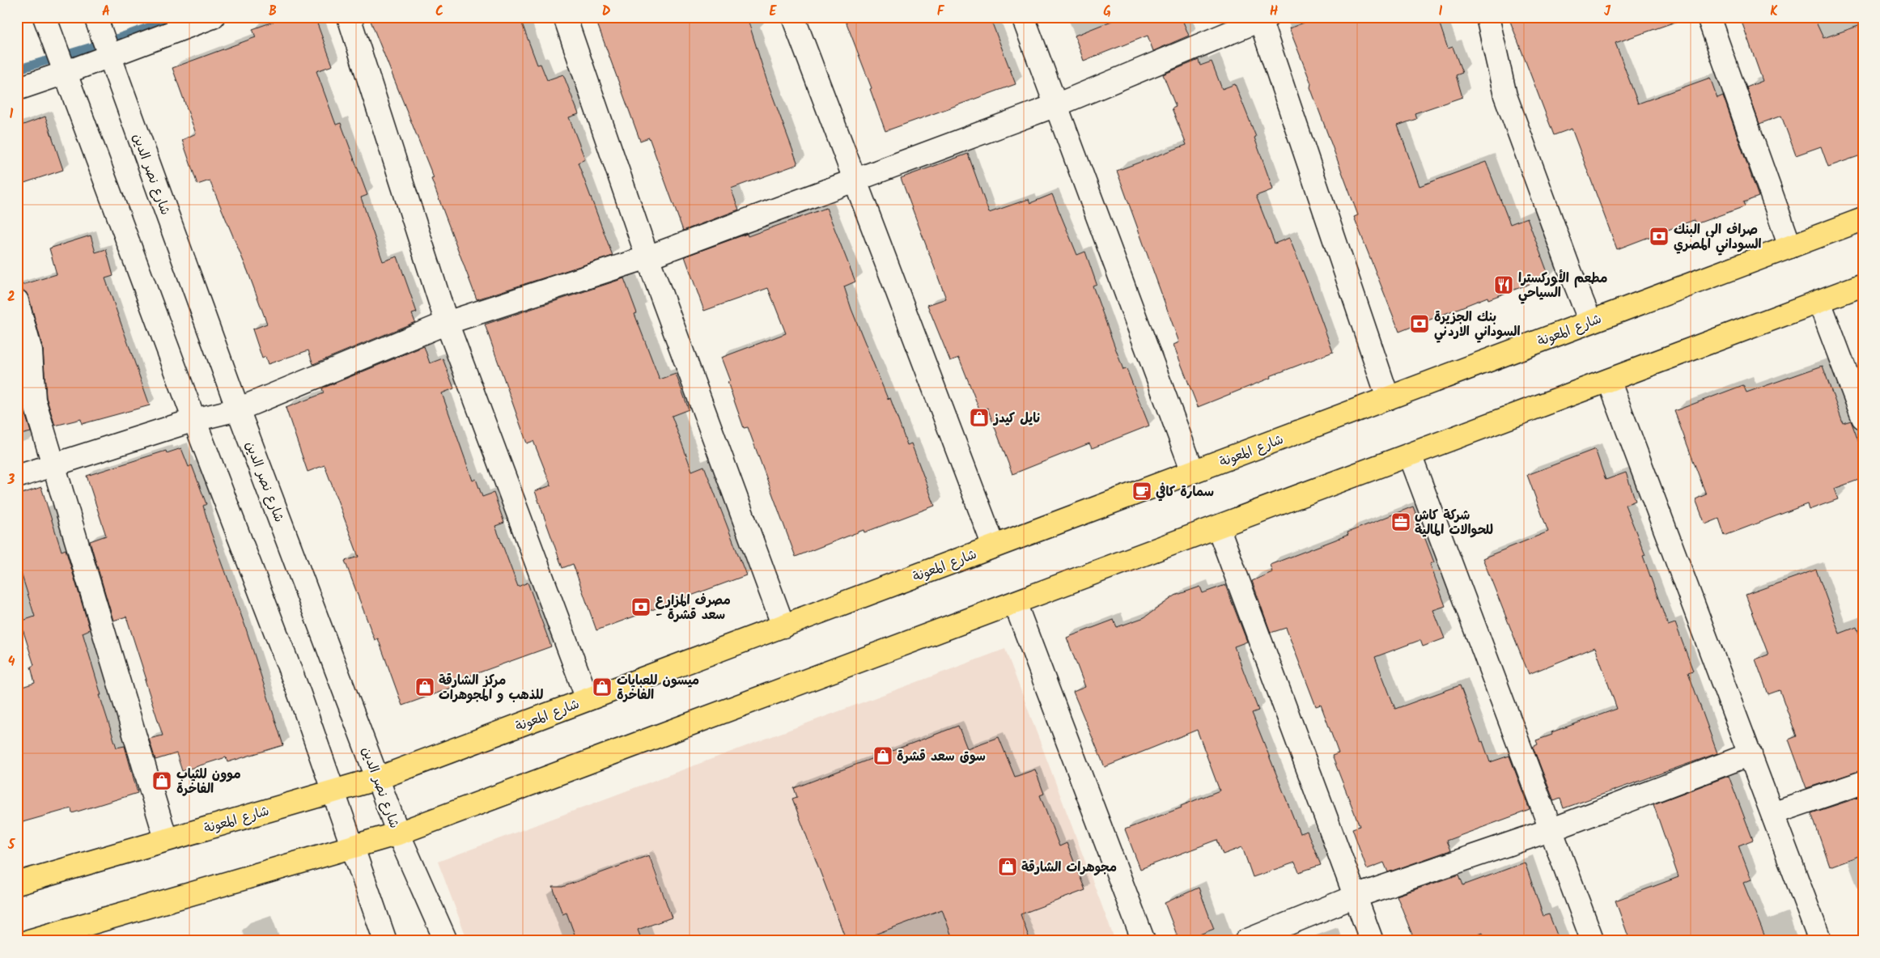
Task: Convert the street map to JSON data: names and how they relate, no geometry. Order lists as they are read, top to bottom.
{
  "streets": {
    "highway": ["شارع المعونة"],
    "street": ["شارع نصر الدين"]
  },
  "crossings": [
    ["شارع نصر الدين", "شارع المعونة"]
  ],
  "places": {
    "bank": ["صراف الي البنك السوداني المصري", "بنك الجزيرة السوداني الاردني", "مصرف المزارع - سعد قشرة"],
    "restaurant": ["مطعم الأوركسترا السياحي"],
    "shop": [
      "نايل كيدز",
      "مركز الشارقة للذهب و المجوهرات",
      "ميسون للعبايات الفاخرة",
      "سوق سعد قشرة",
      "موون للثياب الفاخرة",
      "مجوهرات الشارقة"
    ],
    "cafe": ["سمارة كافي"],
    "office": ["شركة كاش للحوالات المالية"]
  },
  "grid": {
    "columns": [
      "A",
      "B",
      "C",
      "D",
      "E",
      "F",
      "G",
      "H",
      "I",
      "J",
      "K"
    ],
    "rows": [
      "1",
      "2",
      "3",
      "4",
      "5"
    ]
  }
}
